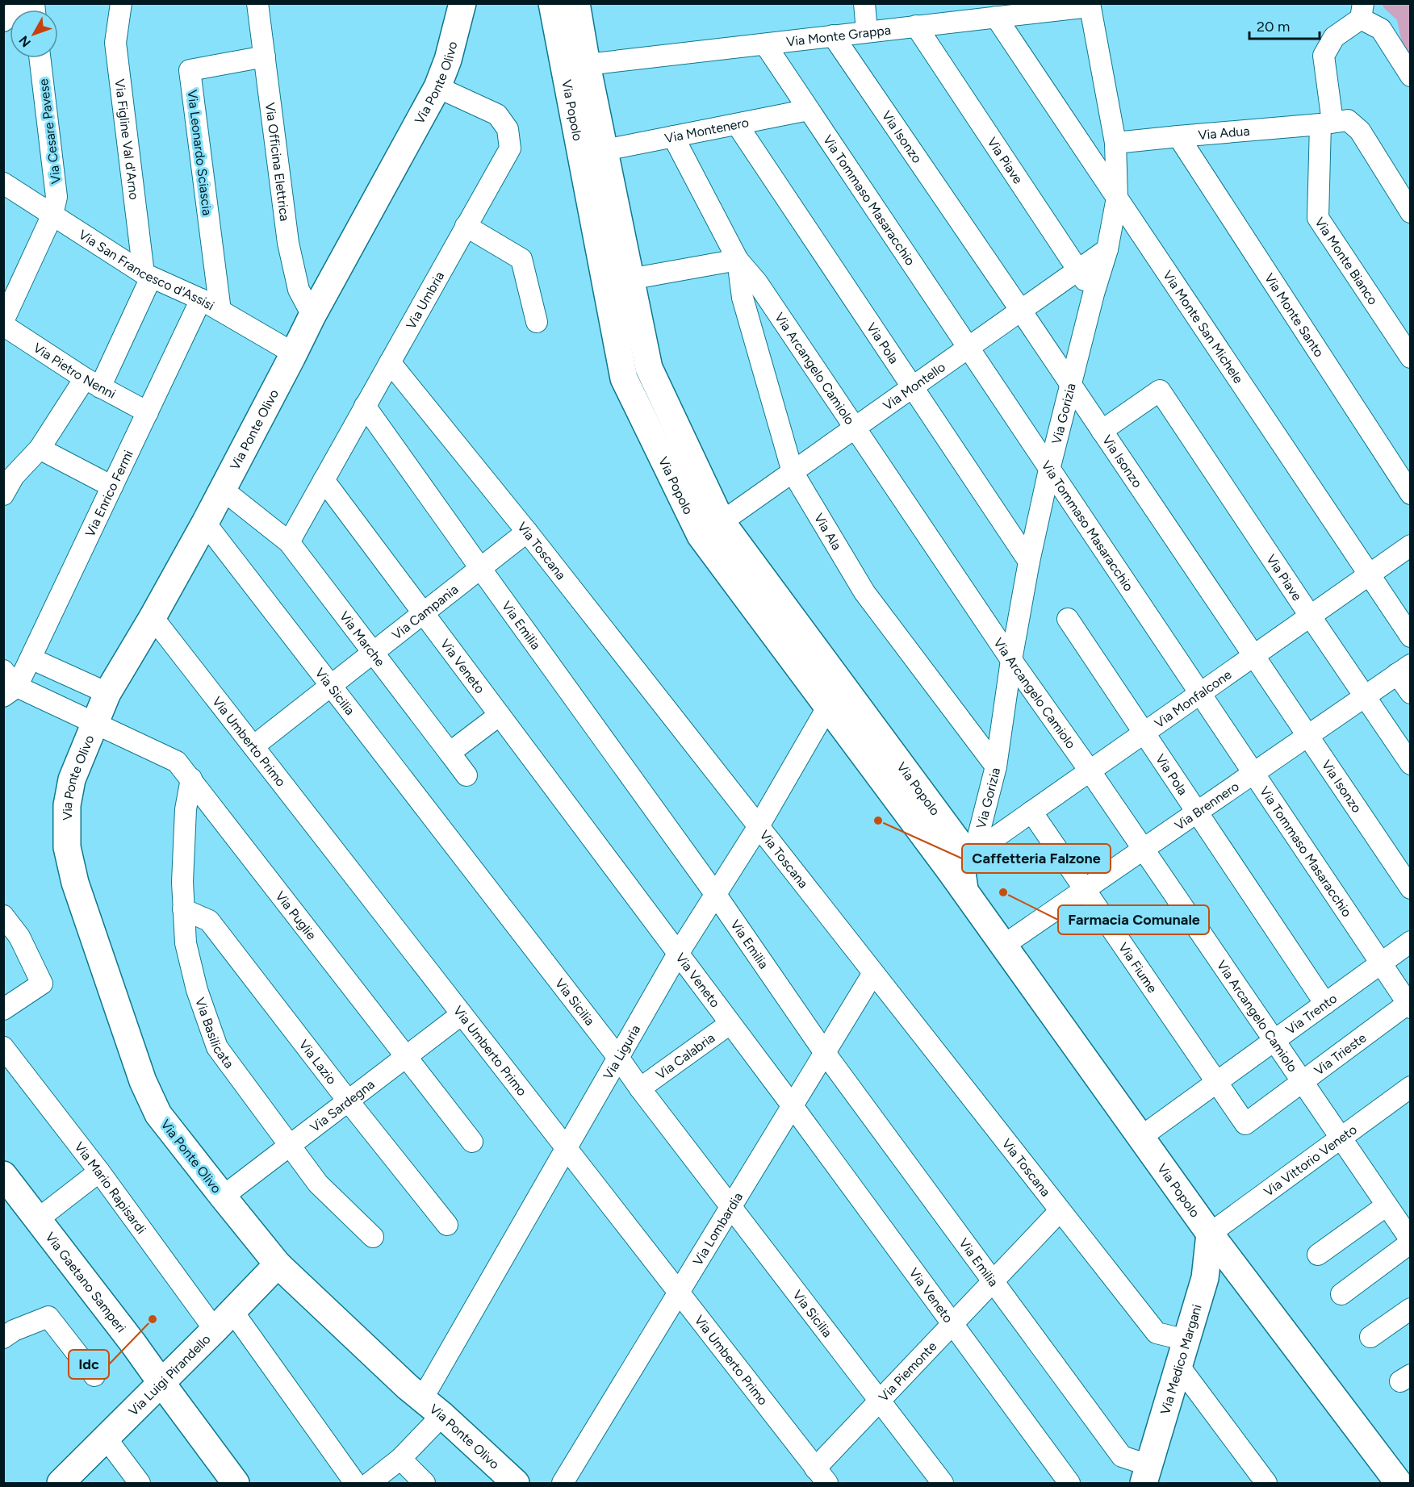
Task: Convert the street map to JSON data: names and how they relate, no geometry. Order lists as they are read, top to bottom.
{
  "streets": {
    "street": [
      "Via Monte Grappa",
      "Via Ponte Olivo",
      "Via Popolo",
      "Via Montenero",
      "Via Cesare Pavese",
      "Via Adua",
      "Via Isonzo",
      "Via Figline Val d'Arno",
      "Via Leonardo Sciascia",
      "Via Piave",
      "Via Officina Elettrica",
      "Via Tommaso Masaracchio",
      "Via Monte Bianco",
      "Via San Francesco d'Assisi",
      "Via Umbria",
      "Via Monte Santo",
      "Via Monte San Michele",
      "Via Pola",
      "Via Arcangelo Camiolo",
      "Via Pietro Nenni",
      "Via Montello",
      "Via Gorizia",
      "Via Enrico Fermi",
      "Via Ala",
      "Via Toscana",
      "Via Campania",
      "Via Emilia",
      "Via Marche",
      "Via Veneto",
      "Via Sicilia",
      "Via Monfalcone",
      "Via Umberto Primo",
      "Via Brennero",
      "Via Puglie",
      "Via Fiume",
      "Via Trento",
      "Via Basilicata",
      "Via Liguria",
      "Via Trieste",
      "Via Calabria",
      "Via Lazio",
      "Via Sardegna",
      "Via Vittorio Veneto",
      "Via Mario Rapisardi",
      "Via Lombardia",
      "Via Gaetano Samperi",
      "Via Medico Margani",
      "Via Piemonte",
      "Via Luigi Pirandello"
    ]
  },
  "crossings": [
    ["Via Monte Grappa", "Via Popolo"],
    ["Via Monte Grappa", "Via Isonzo"],
    ["Via Monte Grappa", "Via Piave"],
    ["Via Monte Grappa", "Via Tommaso Masaracchio"],
    ["Via Monte Grappa", "Via Monte San Michele"],
    ["Via Monte Grappa", "Via Gorizia"],
    ["Via Ponte Olivo", "Via Officina Elettrica"],
    ["Via Ponte Olivo", "Via San Francesco d'Assisi"],
    ["Via Ponte Olivo", "Via Umbria"],
    ["Via Ponte Olivo", "Via Marche"],
    ["Via Ponte Olivo", "Via Sicilia"],
    ["Via Ponte Olivo", "Via Umberto Primo"],
    ["Via Ponte Olivo", "Via Puglie"],
    ["Via Ponte Olivo", "Via Liguria"],
    ["Via Ponte Olivo", "Via Sardegna"],
    ["Via Ponte Olivo", "Via Luigi Pirandello"],
    ["Via Popolo", "Via Montenero"],
    ["Via Popolo", "Via Montello"],
    ["Via Popolo", "Via Gorizia"],
    ["Via Popolo", "Via Monfalcone"],
    ["Via Popolo", "Via Brennero"],
    ["Via Popolo", "Via Trento"],
    ["Via Popolo", "Via Liguria"],
    ["Via Popolo", "Via Vittorio Veneto"],
    ["Via Popolo", "Via Medico Margani"],
    ["Via Montenero", "Via Tommaso Masaracchio"],
    ["Via Montenero", "Via Pola"],
    ["Via Montenero", "Via Arcangelo Camiolo"],
    ["Via Cesare Pavese", "Via San Francesco d'Assisi"],
    ["Via Adua", "Via Monte Bianco"],
    ["Via Adua", "Via Monte Santo"],
    ["Via Adua", "Via Gorizia"],
    ["Via Isonzo", "Via Piave"],
    ["Via Isonzo", "Via Montello"],
    ["Via Isonzo", "Via Gorizia"],
    ["Via Isonzo", "Via Monfalcone"],
    ["Via Isonzo", "Via Brennero"],
    ["Via Figline Val d'Arno", "Via San Francesco d'Assisi"],
    ["Via Leonardo Sciascia", "Via Officina Elettrica"],
    ["Via Leonardo Sciascia", "Via San Francesco d'Assisi"],
    ["Via Piave", "Via Montello"],
    ["Via Piave", "Via Gorizia"],
    ["Via Piave", "Via Monfalcone"],
    ["Via Piave", "Via Brennero"],
    ["Via Tommaso Masaracchio", "Via Montello"],
    ["Via Tommaso Masaracchio", "Via Gorizia"],
    ["Via Tommaso Masaracchio", "Via Monfalcone"],
    ["Via Tommaso Masaracchio", "Via Brennero"],
    ["Via Tommaso Masaracchio", "Via Trento"],
    ["Via Tommaso Masaracchio", "Via Trieste"],
    ["Via San Francesco d'Assisi", "Via Enrico Fermi"],
    ["Via Umbria", "Via Toscana"],
    ["Via Umbria", "Via Emilia"],
    ["Via Umbria", "Via Marche"],
    ["Via Umbria", "Via Veneto"],
    ["Via Monte San Michele", "Via Gorizia"],
    ["Via Monte San Michele", "Via Monfalcone"],
    ["Via Pola", "Via Montello"],
    ["Via Pola", "Via Gorizia"],
    ["Via Pola", "Via Monfalcone"],
    ["Via Pola", "Via Brennero"],
    ["Via Pola", "Via Trento"],
    ["Via Arcangelo Camiolo", "Via Montello"],
    ["Via Arcangelo Camiolo", "Via Gorizia"],
    ["Via Arcangelo Camiolo", "Via Ala"],
    ["Via Arcangelo Camiolo", "Via Monfalcone"],
    ["Via Arcangelo Camiolo", "Via Brennero"],
    ["Via Arcangelo Camiolo", "Via Trento"],
    ["Via Arcangelo Camiolo", "Via Trieste"],
    ["Via Arcangelo Camiolo", "Via Vittorio Veneto"],
    ["Via Pietro Nenni", "Via Enrico Fermi"],
    ["Via Montello", "Via Gorizia"],
    ["Via Montello", "Via Ala"],
    ["Via Gorizia", "Via Ala"],
    ["Via Gorizia", "Via Monfalcone"],
    ["Via Enrico Fermi", "Via Puglie"],
    ["Via Toscana", "Via Campania"],
    ["Via Toscana", "Via Liguria"],
    ["Via Toscana", "Via Lombardia"],
    ["Via Toscana", "Via Medico Margani"],
    ["Via Toscana", "Via Piemonte"],
    ["Via Campania", "Via Emilia"],
    ["Via Campania", "Via Marche"],
    ["Via Campania", "Via Veneto"],
    ["Via Campania", "Via Sicilia"],
    ["Via Campania", "Via Umberto Primo"],
    ["Via Emilia", "Via Liguria"],
    ["Via Emilia", "Via Lombardia"],
    ["Via Emilia", "Via Medico Margani"],
    ["Via Emilia", "Via Piemonte"],
    ["Via Veneto", "Via Liguria"],
    ["Via Veneto", "Via Calabria"],
    ["Via Veneto", "Via Lombardia"],
    ["Via Veneto", "Via Piemonte"],
    ["Via Sicilia", "Via Liguria"],
    ["Via Sicilia", "Via Calabria"],
    ["Via Sicilia", "Via Lombardia"],
    ["Via Sicilia", "Via Piemonte"],
    ["Via Monfalcone", "Via Fiume"],
    ["Via Umberto Primo", "Via Liguria"],
    ["Via Umberto Primo", "Via Sardegna"],
    ["Via Umberto Primo", "Via Lombardia"],
    ["Via Umberto Primo", "Via Piemonte"],
    ["Via Brennero", "Via Fiume"],
    ["Via Puglie", "Via Basilicata"],
    ["Via Puglie", "Via Sardegna"],
    ["Via Fiume", "Via Trento"],
    ["Via Fiume", "Via Trieste"],
    ["Via Basilicata", "Via Lazio"],
    ["Via Basilicata", "Via Sardegna"],
    ["Via Lazio", "Via Sardegna"],
    ["Via Vittorio Veneto", "Via Medico Margani"],
    ["Via Mario Rapisardi", "Via Luigi Pirandello"],
    ["Via Gaetano Samperi", "Via Luigi Pirandello"]
  ],
  "places": ["Caffetteria Falzone", "Farmacia Comunale", "Idc"],
  "scale_bar": "20 m",
  "north": "bottom left"
}
